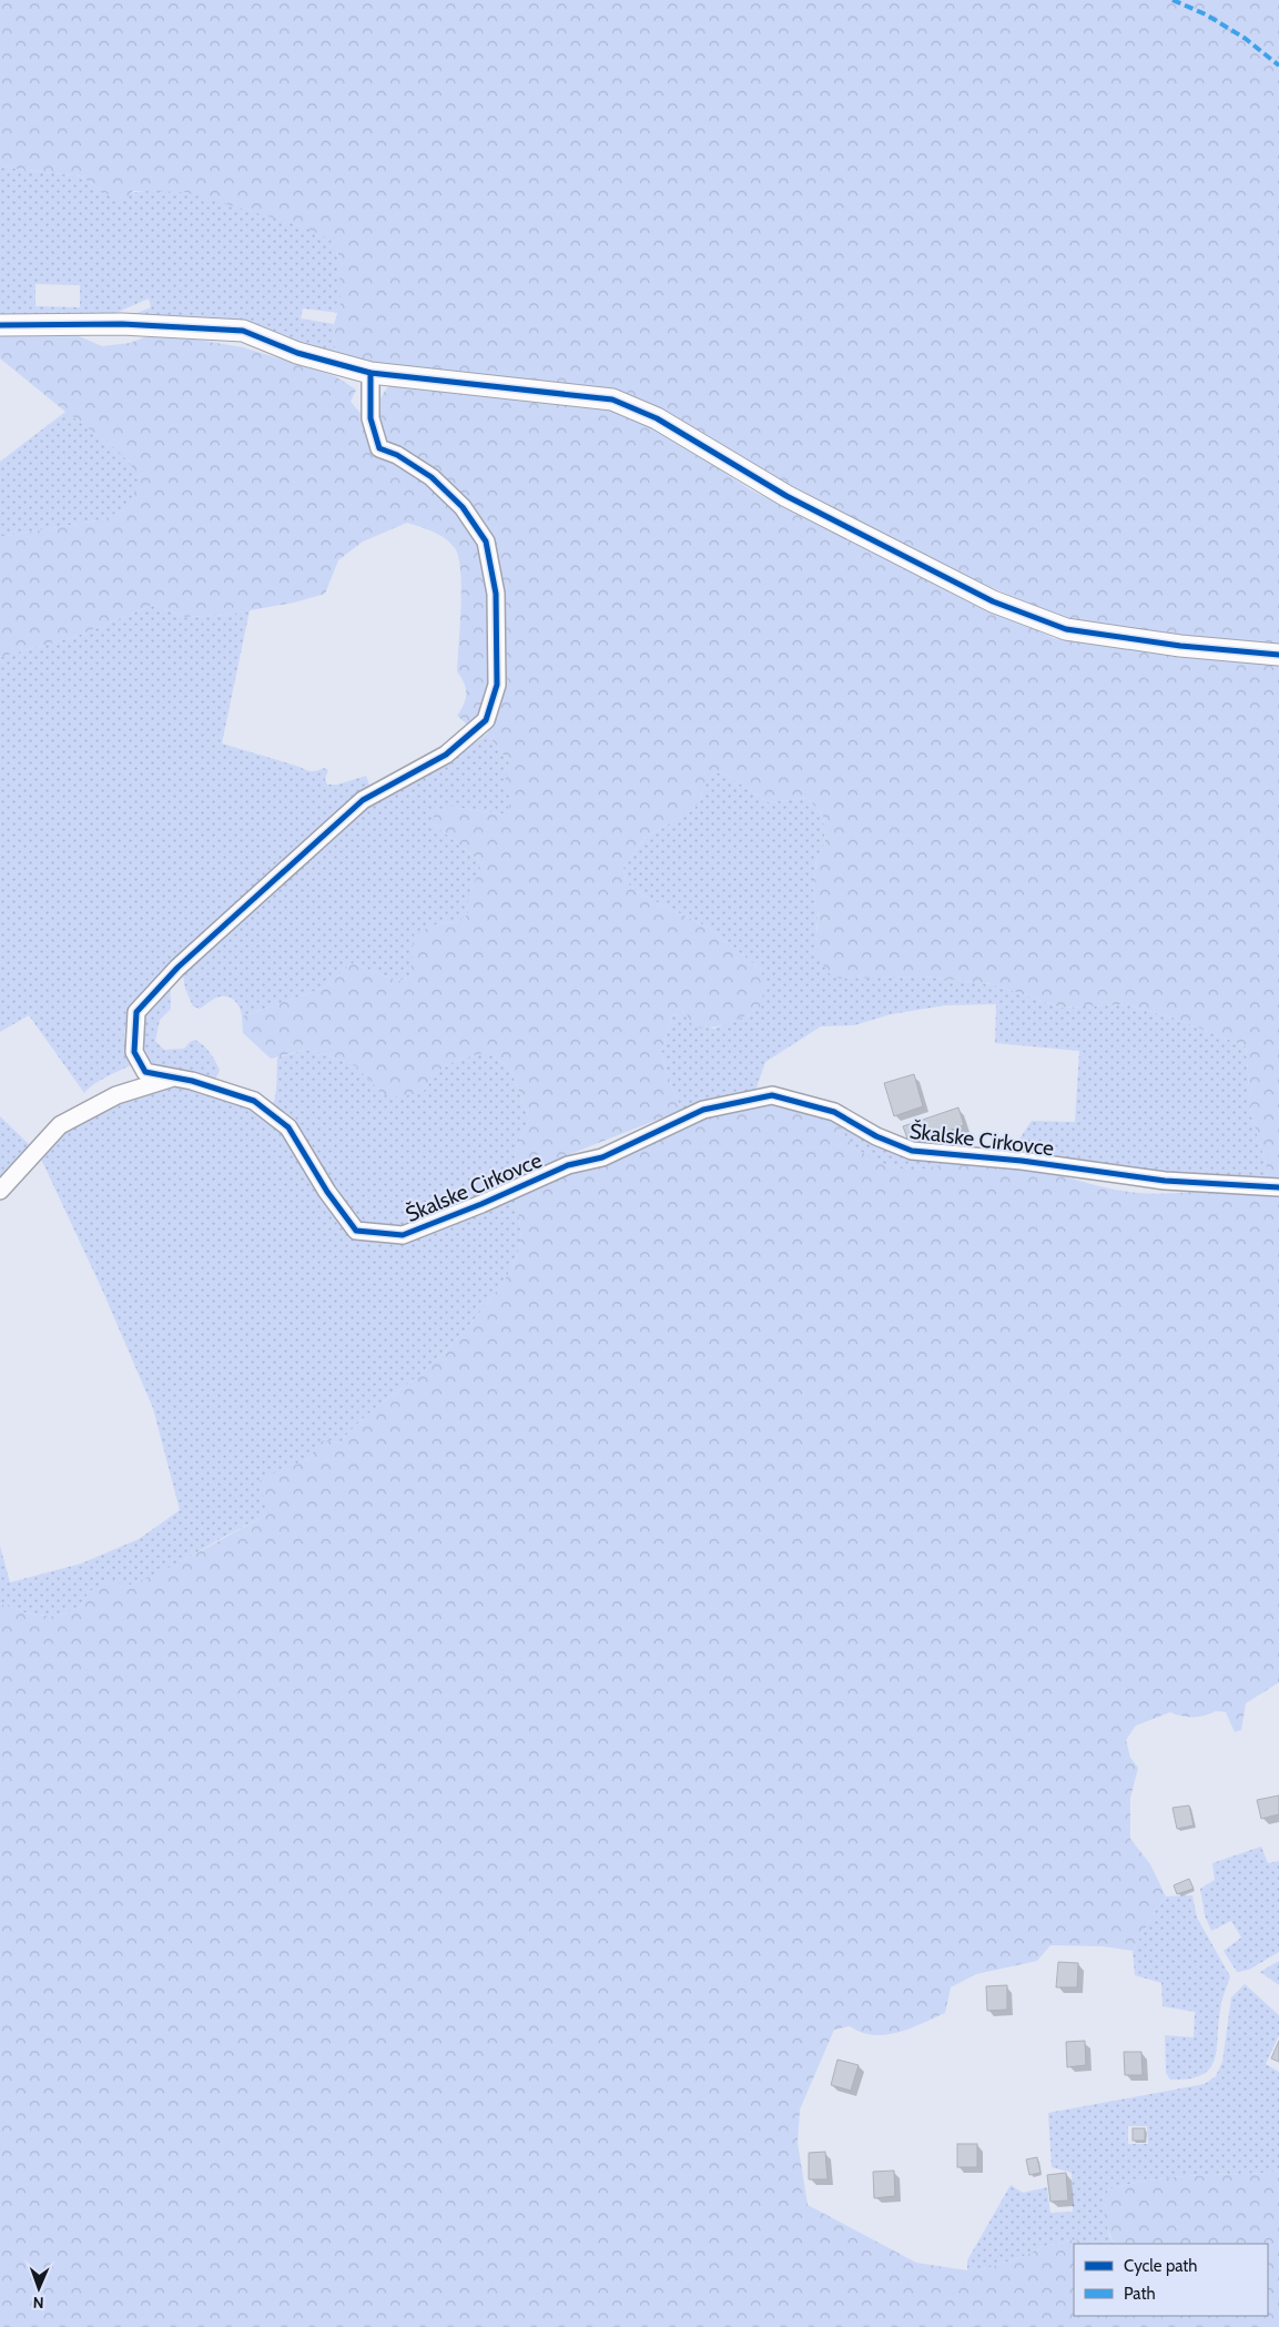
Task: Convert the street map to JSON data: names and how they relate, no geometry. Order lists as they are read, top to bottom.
{
  "streets": {
    "street": ["Škalske Cirkovce"]
  },
  "legend": ["Cycle path", "Path"],
  "north": "bottom"
}
